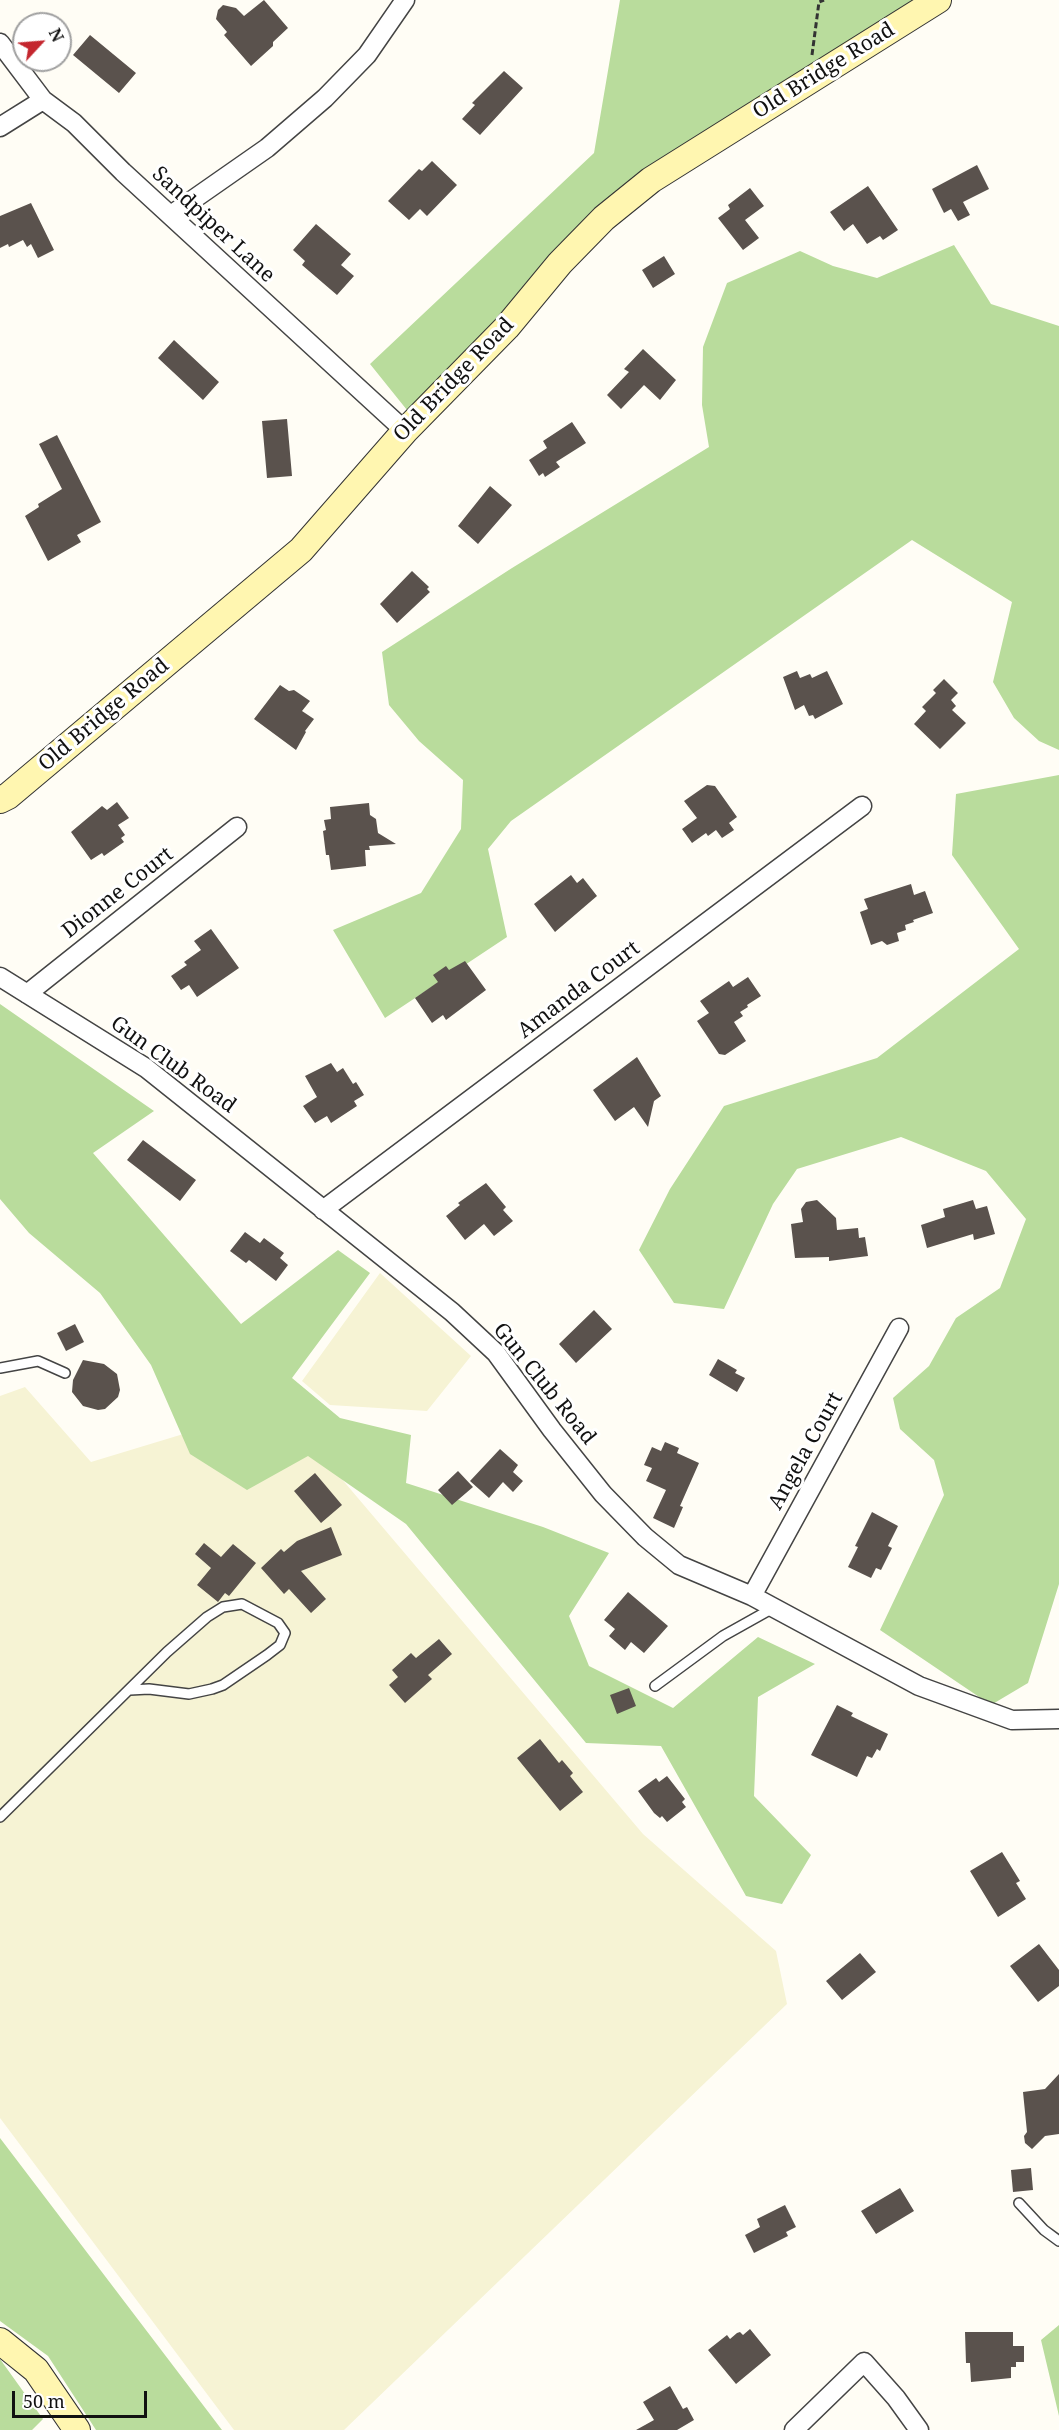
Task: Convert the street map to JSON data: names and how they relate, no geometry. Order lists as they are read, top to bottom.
{
  "streets": {
    "street": [
      "Old Bridge Road",
      "Sandpiper Lane",
      "Dionne Court",
      "Amanda Court",
      "Gun Club Road",
      "Angela Court"
    ]
  },
  "crossings": [
    ["Old Bridge Road", "Sandpiper Lane"],
    ["Dionne Court", "Gun Club Road"],
    ["Amanda Court", "Gun Club Road"],
    ["Gun Club Road", "Angela Court"]
  ],
  "scale_bar": "50 m",
  "north": "top right"
}
